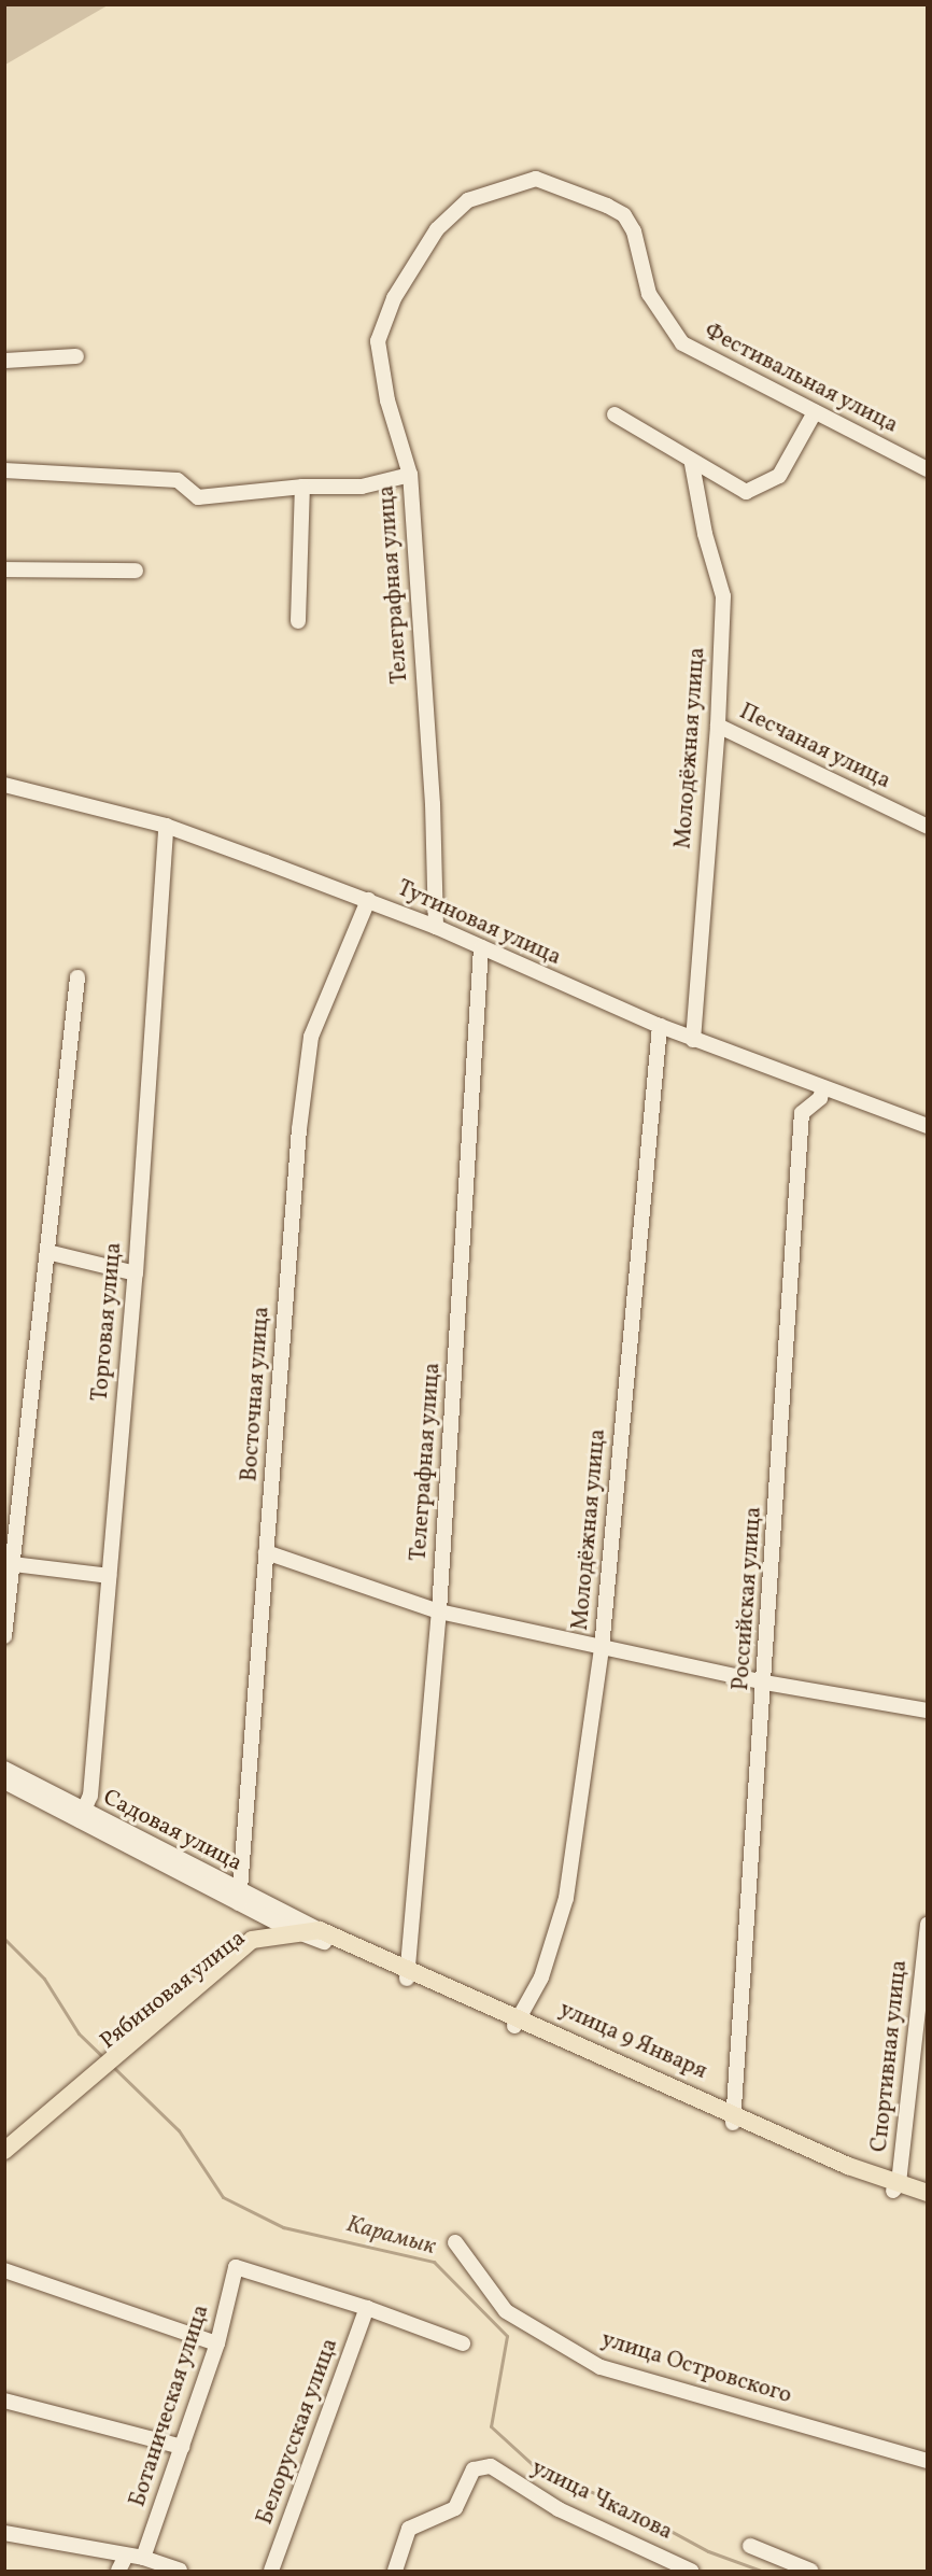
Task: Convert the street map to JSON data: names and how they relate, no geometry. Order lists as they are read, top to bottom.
{
  "streets": {
    "main road": ["Рябиновая улица", "улица 9 Января"],
    "street": [
      "Фестивальная улица",
      "Телеграфная улица",
      "Песчаная улица",
      "Молодёжная улица",
      "Тутиновая улица",
      "Торговая улица",
      "Восточная улица",
      "Российская улица",
      "Садовая улица",
      "Спортивная улица",
      "улица Островского",
      "Ботаническая улица",
      "Белорусская улица",
      "улица Чкалова"
    ]
  },
  "crossings": [
    ["Фестивальная улица", "Телеграфная улица"],
    ["Телеграфная улица", "Тутиновая улица"],
    ["Телеграфная улица", "улица 9 Января"],
    ["Песчаная улица", "Молодёжная улица"],
    ["Молодёжная улица", "Тутиновая улица"],
    ["Молодёжная улица", "улица 9 Января"],
    ["Тутиновая улица", "Торговая улица"],
    ["Тутиновая улица", "Восточная улица"],
    ["Тутиновая улица", "Российская улица"],
    ["Торговая улица", "Садовая улица"],
    ["Восточная улица", "Садовая улица"],
    ["Российская улица", "улица 9 Января"],
    ["Садовая улица", "Рябиновая улица"],
    ["Садовая улица", "улица 9 Января"],
    ["Рябиновая улица", "улица 9 Января"],
    ["улица 9 Января", "Спортивная улица"],
    ["Ботаническая улица", "Белорусская улица"]
  ],
  "water": ["Карамык"]
}
